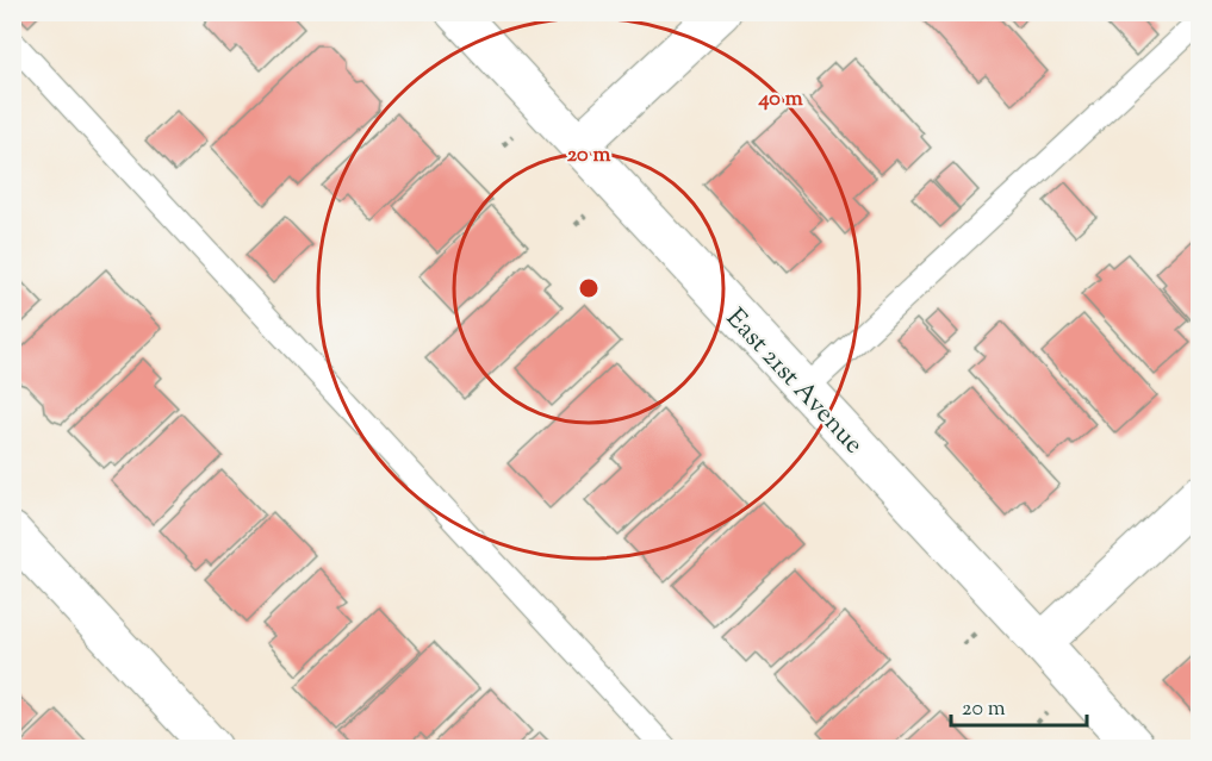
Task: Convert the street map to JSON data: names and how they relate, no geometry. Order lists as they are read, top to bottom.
{
  "streets": {
    "street": ["East 21st Avenue"]
  },
  "scale_bar": "20 m",
  "rings": ["40 m", "20 m"]
}
